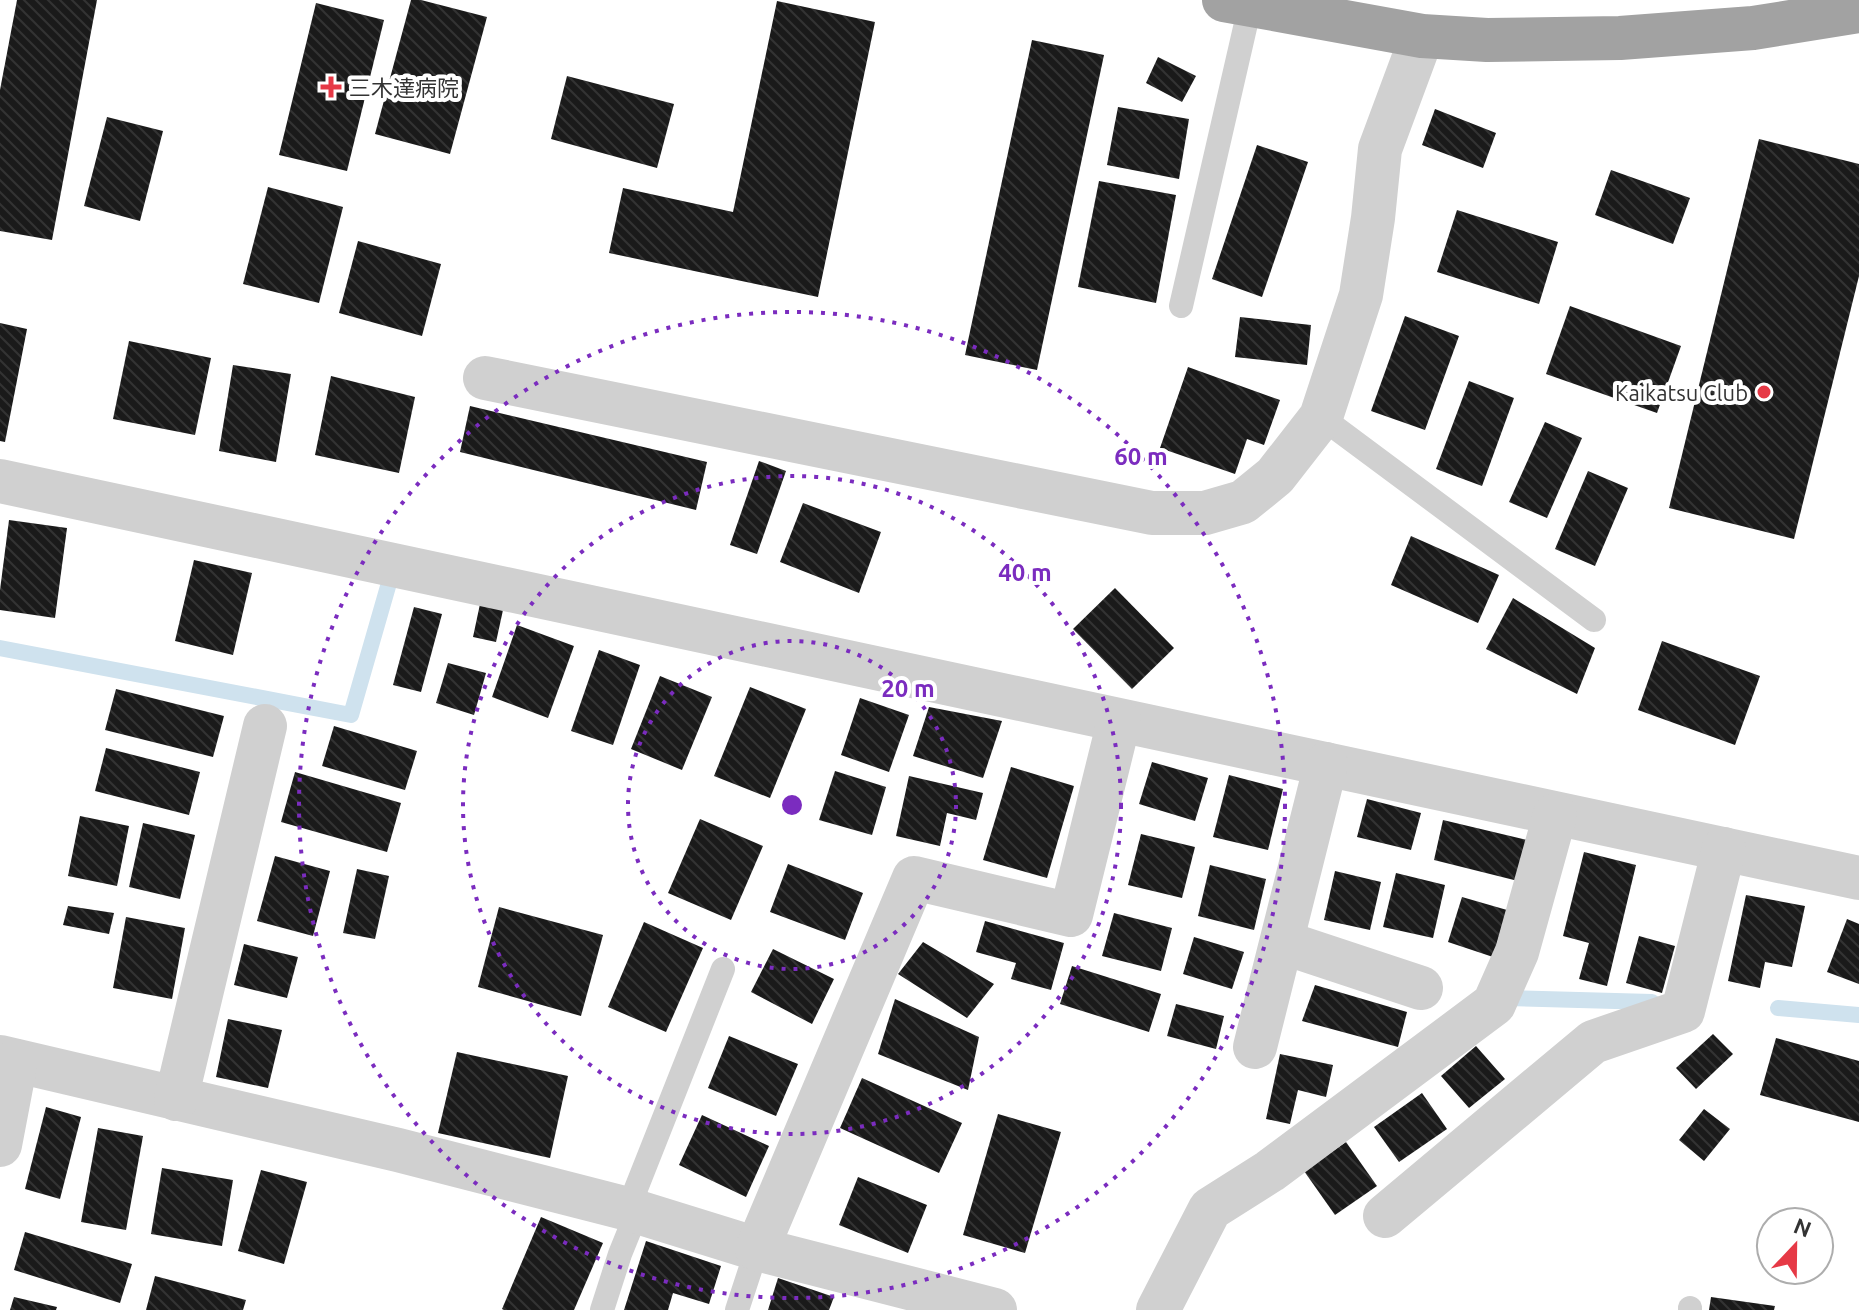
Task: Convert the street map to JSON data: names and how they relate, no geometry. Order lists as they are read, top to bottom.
{
  "places": {
    "health": ["三木達病院"],
    "other": ["Kaikatsu Club"]
  },
  "north": "top",
  "rings": ["60 m", "40 m", "20 m"]
}
